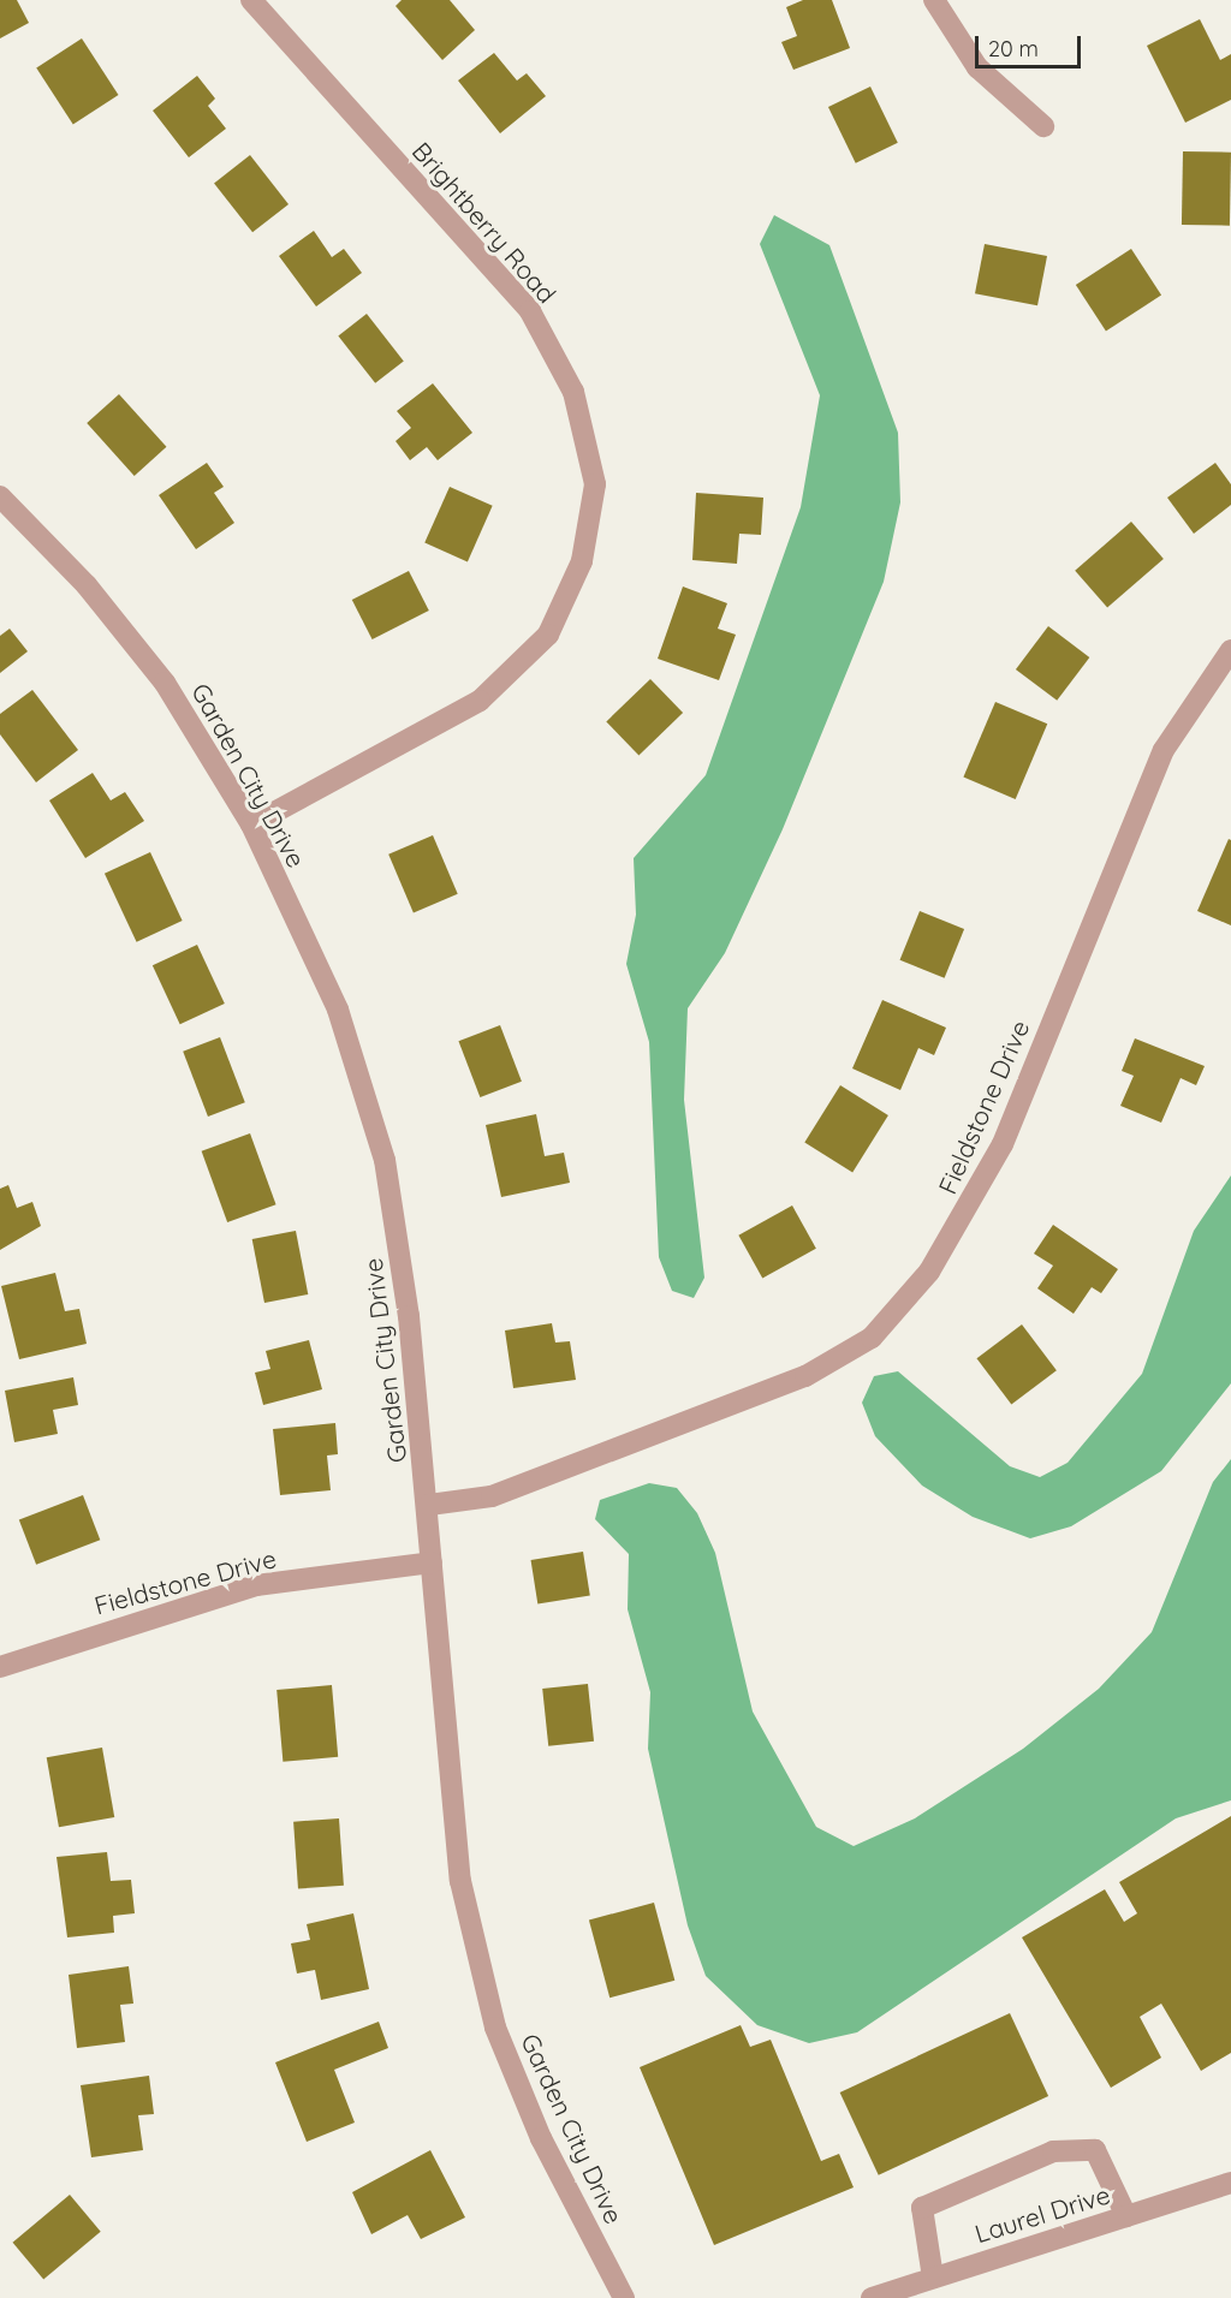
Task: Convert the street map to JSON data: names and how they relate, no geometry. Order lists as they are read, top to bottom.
{
  "streets": {
    "street": [
      "Brightberry Road",
      "Garden City Drive",
      "Fieldstone Drive",
      "Laurel Drive"
    ]
  },
  "crossings": [
    ["Brightberry Road", "Garden City Drive"],
    ["Garden City Drive", "Fieldstone Drive"]
  ],
  "scale_bar": "20 m"
}
